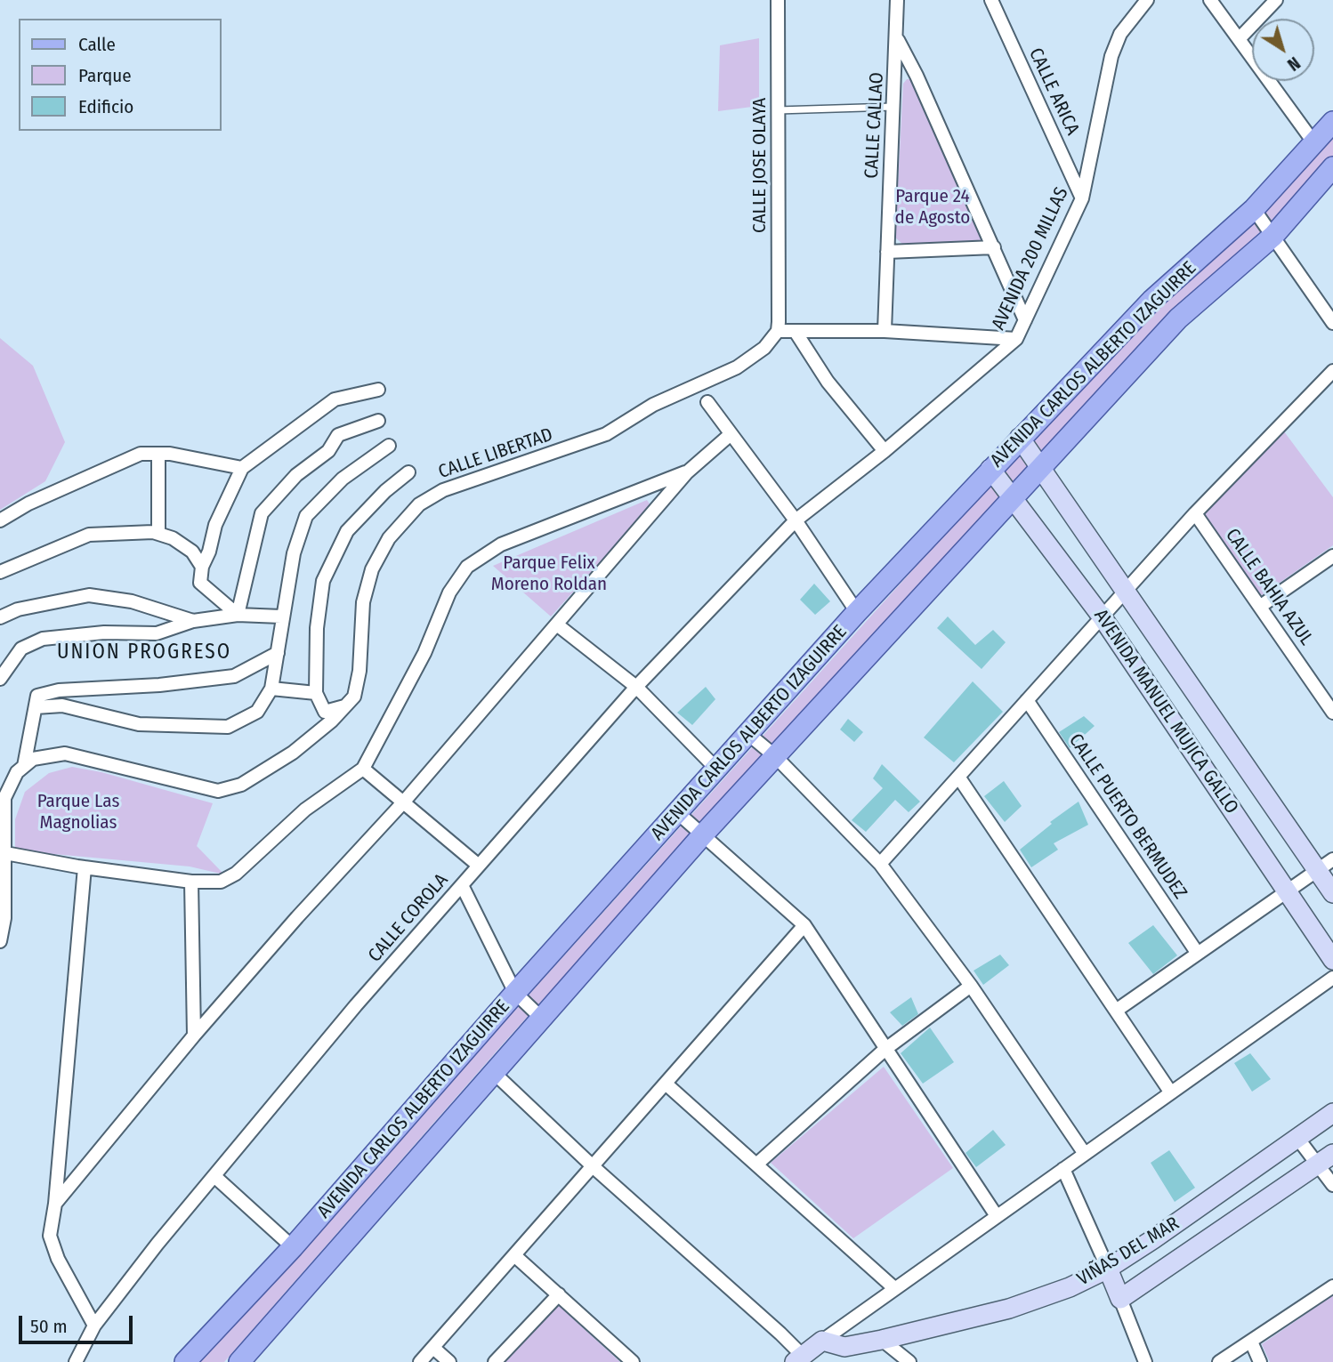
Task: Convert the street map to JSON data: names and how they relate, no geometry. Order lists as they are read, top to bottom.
{
  "streets": {
    "main road": ["AVENIDA CARLOS ALBERTO IZAGUIRRE"],
    "street": [
      "CALLE ARICA",
      "CALLE CALLAO",
      "CALLE JOSE OLAYA",
      "AVENIDA 200 MILLAS",
      "CALLE LIBERTAD",
      "CALLE BAHIA AZUL",
      "AVENIDA MANUEL MUJICA GALLO",
      "CALLE PUERTO BERMUDEZ",
      "CALLE COROLA",
      "VIÑAS DEL MAR"
    ]
  },
  "crossings": [
    ["CALLE ARICA", "AVENIDA 200 MILLAS"],
    ["CALLE JOSE OLAYA", "CALLE LIBERTAD"],
    ["AVENIDA 200 MILLAS", "CALLE COROLA"],
    ["AVENIDA CARLOS ALBERTO IZAGUIRRE", "AVENIDA MANUEL MUJICA GALLO"]
  ],
  "districts": ["UNION PROGRESO"],
  "parks": ["Parque 24 de Agosto", "Parque Felix Moreno Roldan", "Parque Las Magnolias"],
  "legend": ["Calle", "Parque", "Edificio"],
  "scale_bar": "50 m",
  "north": "bottom right"
}
